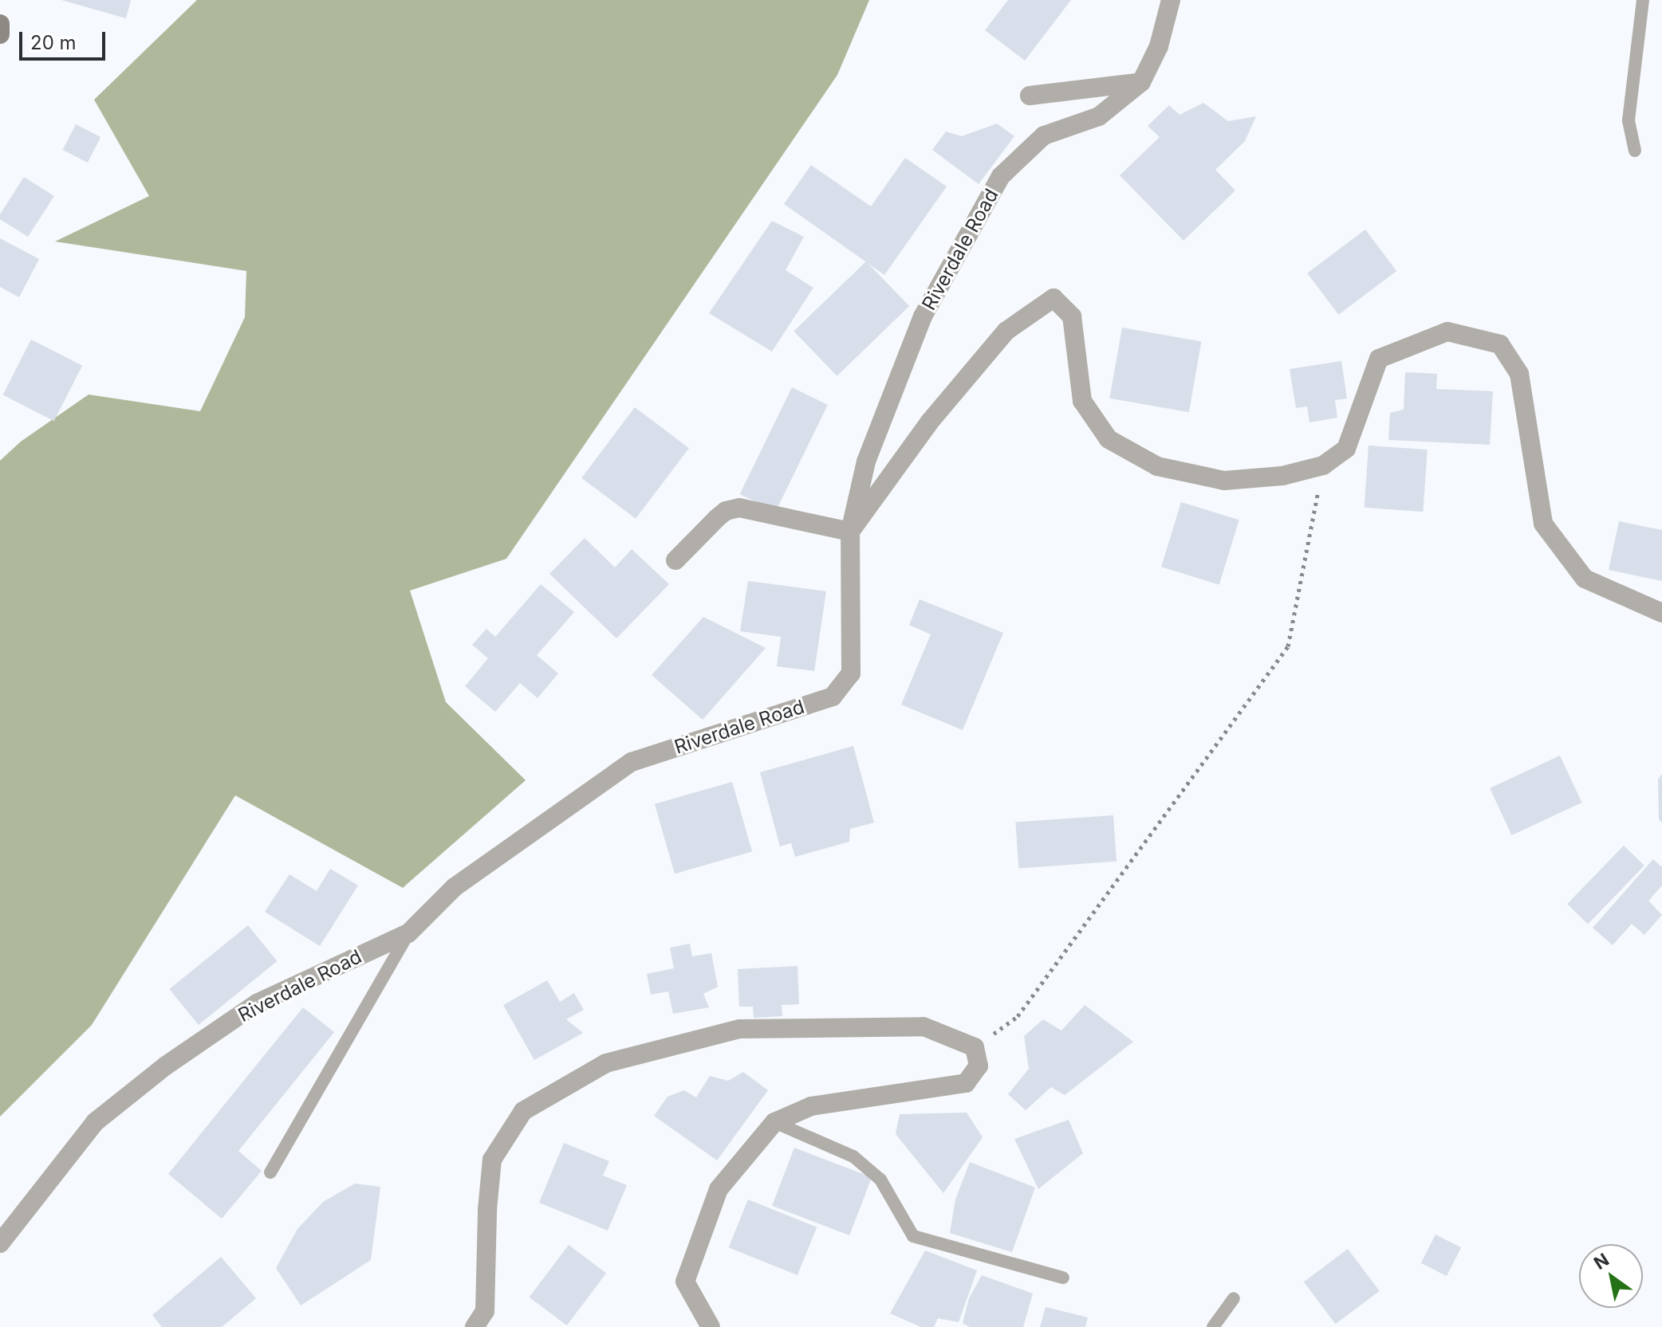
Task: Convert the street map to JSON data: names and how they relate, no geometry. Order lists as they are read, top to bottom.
{
  "streets": {
    "street": ["Riverdale Road"]
  },
  "scale_bar": "20 m",
  "north": "top left"
}
